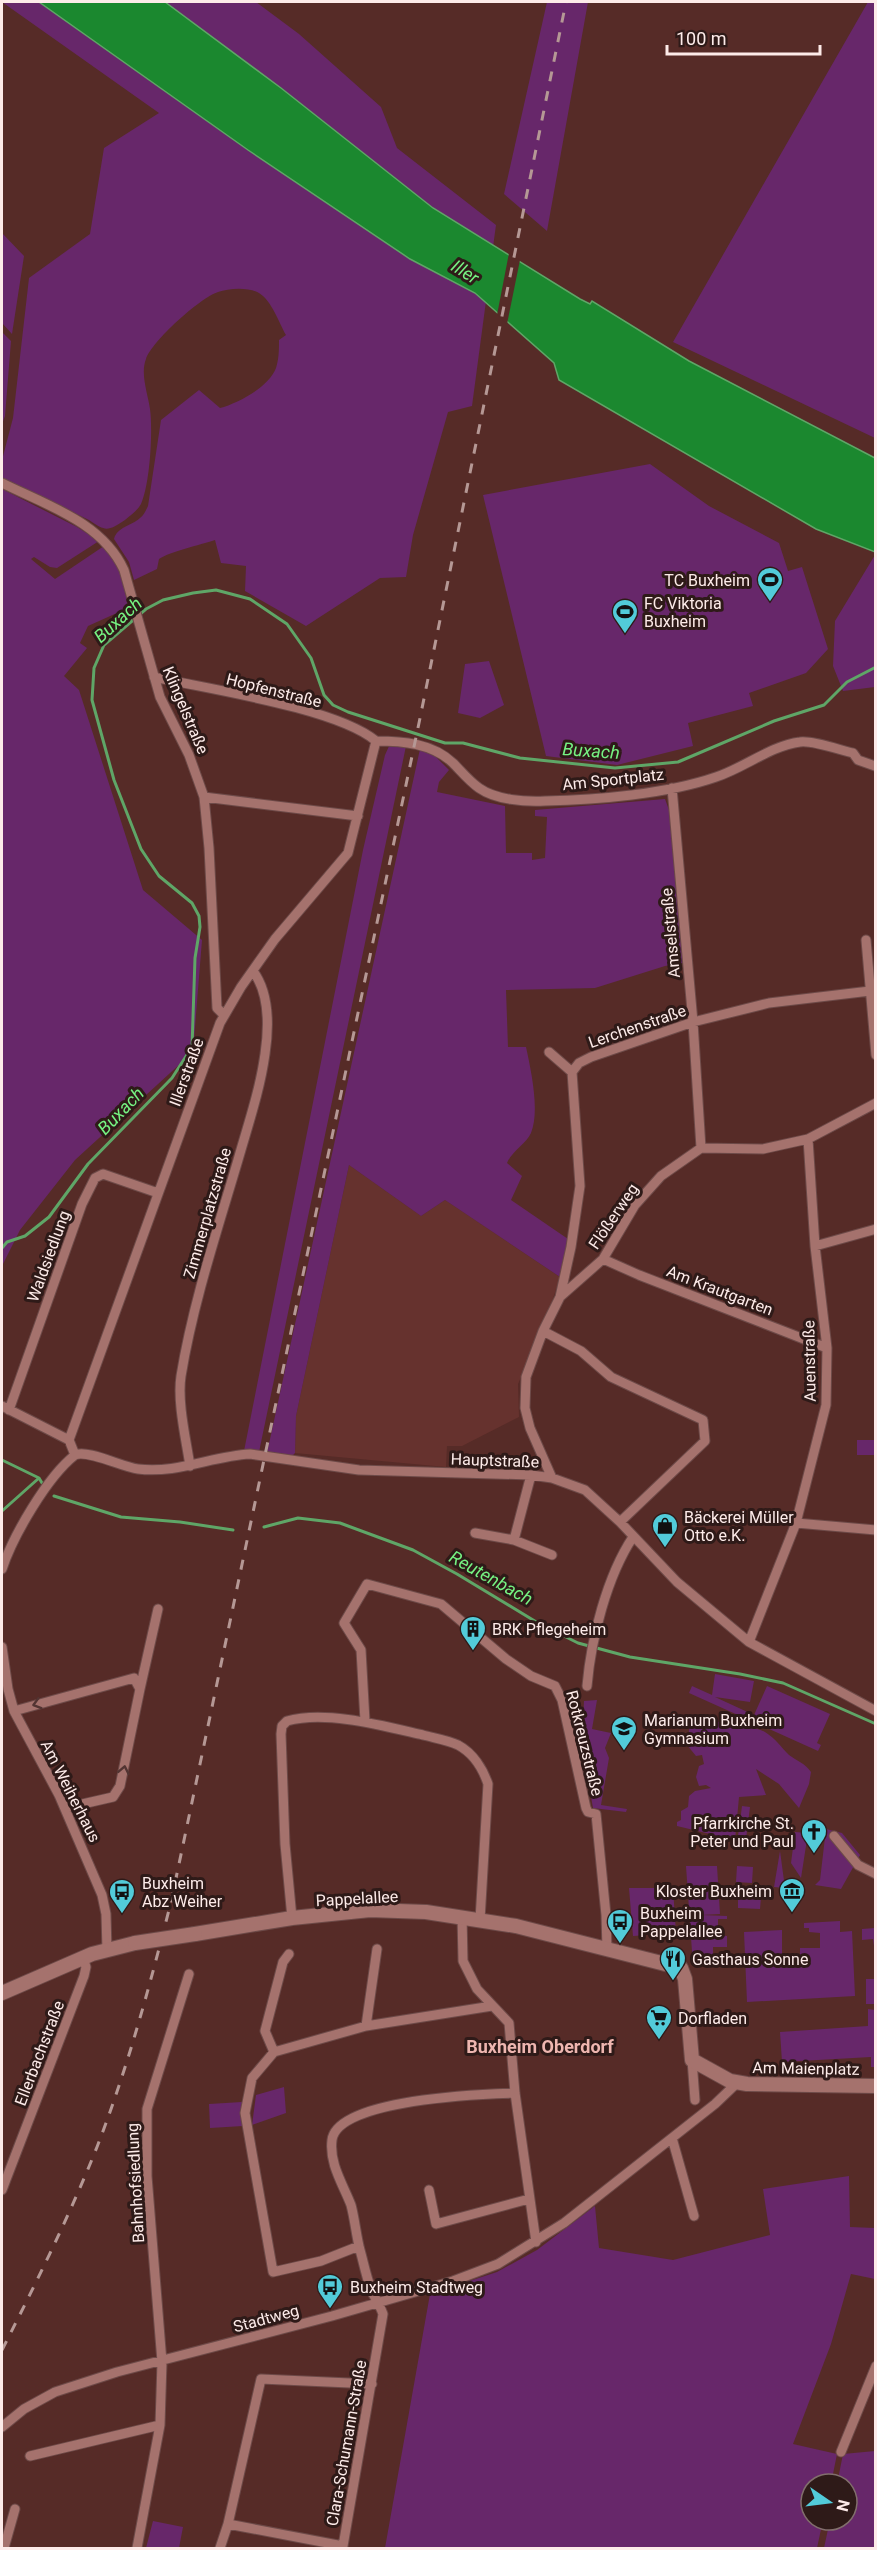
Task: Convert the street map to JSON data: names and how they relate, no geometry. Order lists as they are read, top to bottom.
{
  "streets": {
    "street": [
      "Hopfenstraße",
      "Klingelstraße",
      "Am Sportplatz",
      "Amselstraße",
      "Lerchenstraße",
      "Illerstraße",
      "Zimmerplatzstraße",
      "Flößerweg",
      "Waldsiedlung",
      "Am Krautgarten",
      "Auenstraße",
      "Hauptstraße",
      "Rotkreuzstraße",
      "Am Weiherhaus",
      "Pappelallee",
      "Ellerbachstraße",
      "Am Maienplatz",
      "Bahnhofsiedlung",
      "Stadtweg",
      "Clara-Schumann-Straße"
    ]
  },
  "crossings": [
    ["Hopfenstraße", "Klingelstraße"],
    ["Hopfenstraße", "Am Sportplatz"],
    ["Hopfenstraße", "Illerstraße"],
    ["Klingelstraße", "Illerstraße"],
    ["Am Sportplatz", "Amselstraße"],
    ["Am Sportplatz", "Illerstraße"],
    ["Amselstraße", "Lerchenstraße"],
    ["Amselstraße", "Flößerweg"],
    ["Illerstraße", "Zimmerplatzstraße"],
    ["Illerstraße", "Waldsiedlung"],
    ["Zimmerplatzstraße", "Hauptstraße"],
    ["Flößerweg", "Am Krautgarten"],
    ["Flößerweg", "Hauptstraße"],
    ["Am Krautgarten", "Auenstraße"],
    ["Auenstraße", "Hauptstraße"],
    ["Rotkreuzstraße", "Pappelallee"],
    ["Am Weiherhaus", "Pappelallee"],
    ["Pappelallee", "Ellerbachstraße"],
    ["Am Maienplatz", "Stadtweg"],
    ["Bahnhofsiedlung", "Stadtweg"],
    ["Stadtweg", "Clara-Schumann-Straße"]
  ],
  "districts": ["Buxheim Oberdorf"],
  "water": ["Iller", "Buxach", "Reutenbach"],
  "places": {
    "sports": ["TC Buxheim", "FC Viktoria Buxheim"],
    "shop": ["Bäckerei Müller Otto e.K."],
    "building": ["BRK Pflegeheim"],
    "school or university": ["Marianum Buxheim Gymnasium"],
    "church": ["Pfarrkirche St. Peter und Paul"],
    "museum": ["Kloster Buxheim"],
    "bus stop": ["Buxheim Abz Weiher", "Buxheim Pappelallee", "Buxheim Stadtweg"],
    "restaurant": ["Gasthaus Sonne"],
    "supermarket": ["Dorfladen"]
  },
  "scale_bar": "100 m",
  "north": "right"
}
